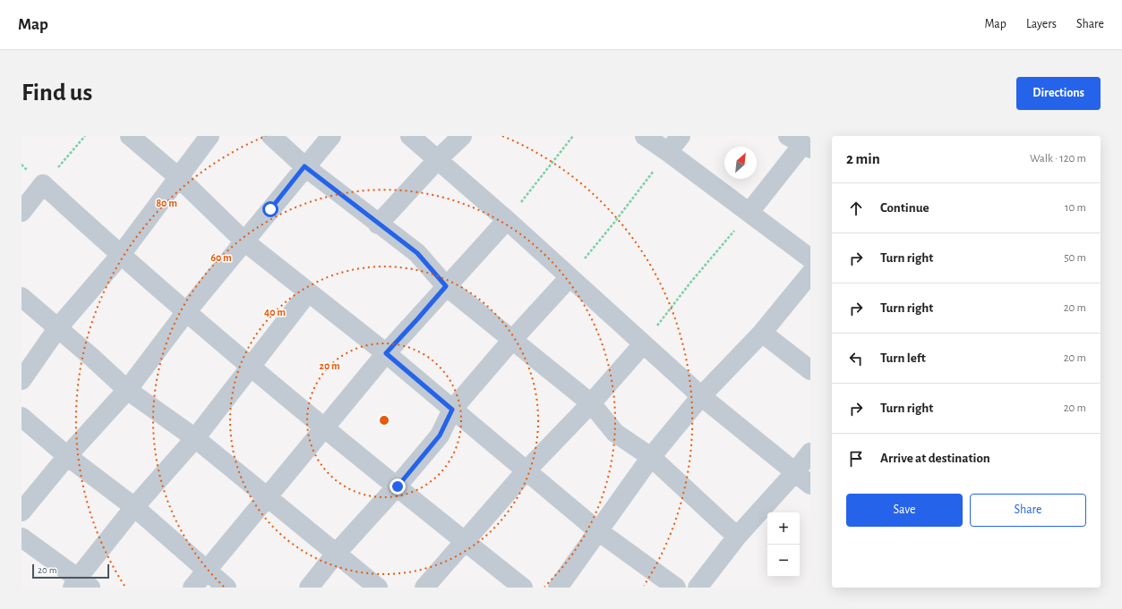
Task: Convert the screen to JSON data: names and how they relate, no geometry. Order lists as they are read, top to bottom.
{
  "scale_bar": "20 m",
  "north": "top right",
  "page": {
    "header": "Map",
    "nav": ["Map", "Layers", "Share"],
    "buttons": [
      "Directions",
      ["Save", "Share"]
    ],
    "title": "Find us",
    "heading": ["2 min", "Walk · 120 m"],
    "list": [
      ["Continue", "10 m"],
      ["Turn right", "50 m"],
      ["Turn right", "20 m"],
      ["Turn left", "20 m"],
      ["Turn right", "20 m"],
      "Arrive at destination"
    ],
    "map_buttons": ["+", "−"],
    "scale": "20 m"
  },
  "rings": [
    "80 m",
    "60 m",
    "40 m",
    "20 m"
  ]
}
